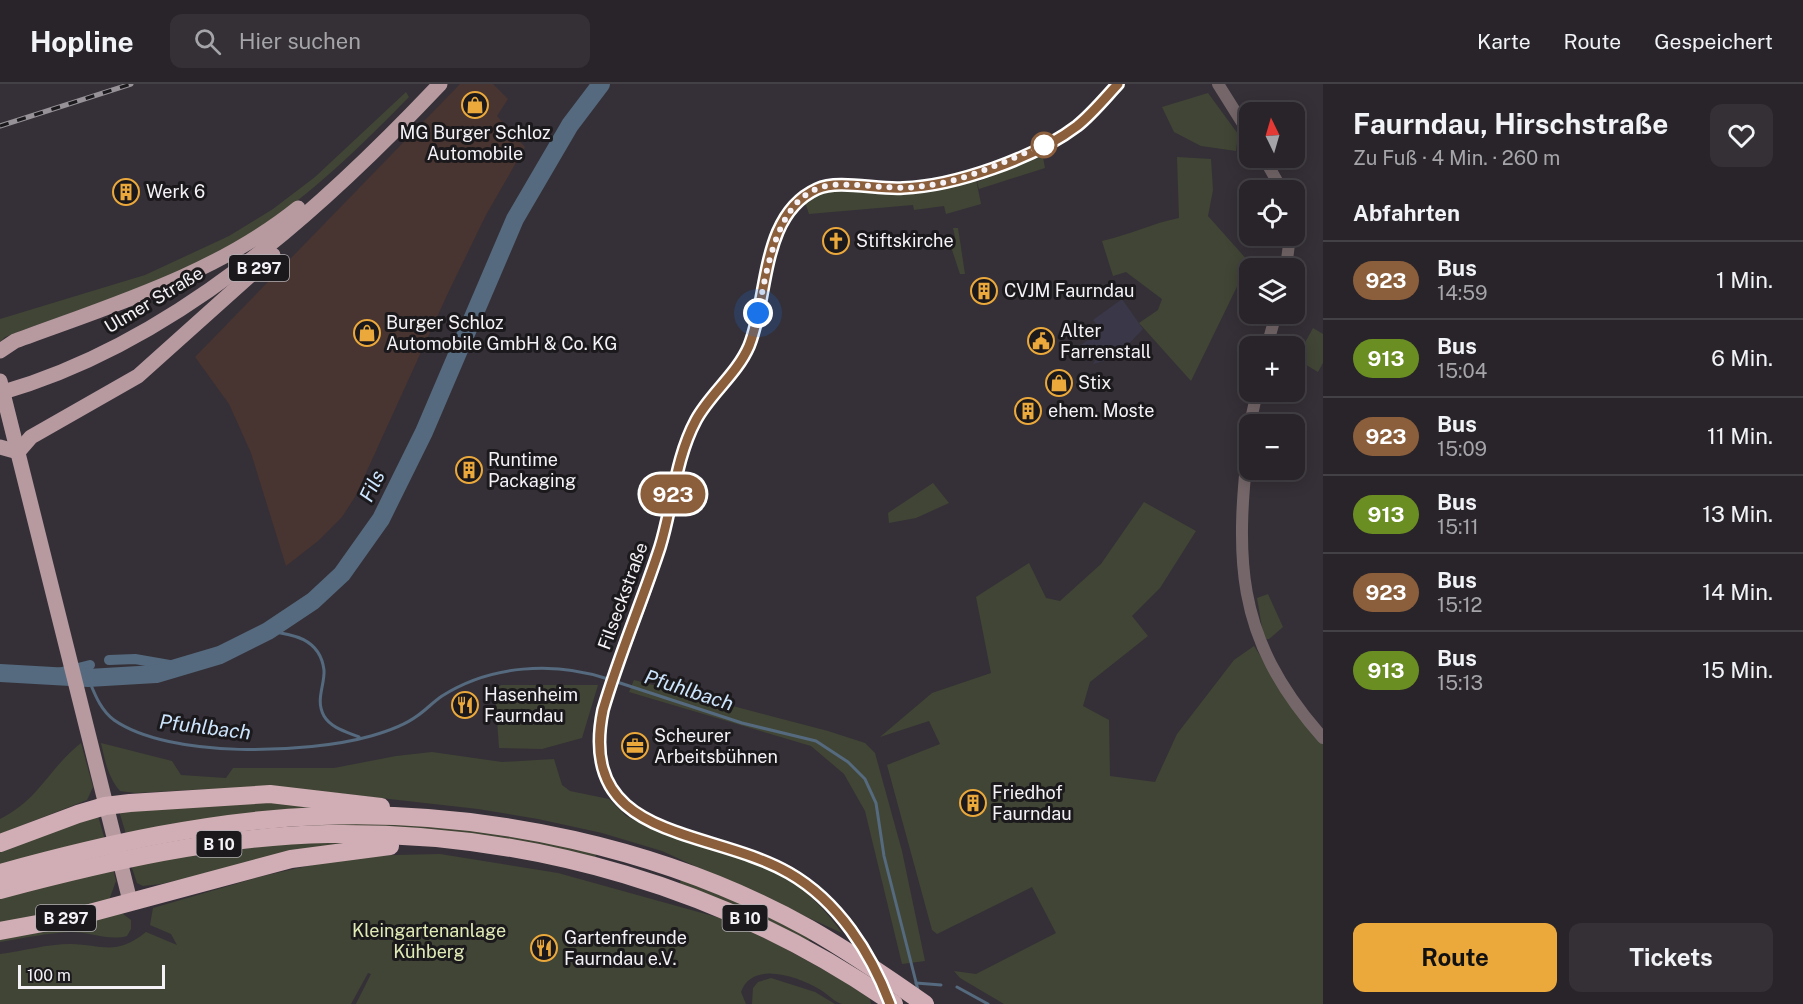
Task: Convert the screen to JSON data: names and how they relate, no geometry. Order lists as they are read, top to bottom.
{
  "streets": {
    "highway": ["B 297", "B 10"],
    "main road": ["Ulmer Straße"],
    "street": ["Filseckstraße"]
  },
  "crossings": [
    ["B 297", "Ulmer Straße"],
    ["B 297", "B 10"]
  ],
  "water": ["Fils", "Pfuhlbach"],
  "parks": ["Kleingartenanlage Kühberg"],
  "places": {
    "shop": ["MG Burger Schloz Automobile", "Burger Schloz Automobile GmbH & Co. KG", "Stix"],
    "building": [
      "Werk 6",
      "CVJM Faurndau",
      "ehem. Moste",
      "Runtime Packaging",
      "Friedhof Faurndau"
    ],
    "church": ["Stiftskirche"],
    "public building": ["Alter Farrenstall"],
    "restaurant": ["Hasenheim Faurndau", "Gartenfreunde Faurndau e.V."],
    "office": ["Scheurer Arbeitsbühnen"]
  },
  "lines": ["bus line 923"],
  "scale_bar": "100 m",
  "north": "top",
  "page": {
    "header": "Hopline",
    "search": "Hier suchen",
    "nav": ["Karte", "Route", "Gespeichert"],
    "on_map": "923",
    "heading": [
      ["Faurndau, Hirschstraße", "Zu Fuß · 4 Min. · 260 m"],
      "Abfahrten"
    ],
    "map_buttons": ["+", "−"],
    "list": [
      {
        "mark": "923",
        "name": "Bus",
        "note": "14:59",
        "value": "1 Min."
      },
      {
        "mark": "913",
        "name": "Bus",
        "note": "15:04",
        "value": "6 Min."
      },
      {
        "mark": "923",
        "name": "Bus",
        "note": "15:09",
        "value": "11 Min."
      },
      {
        "mark": "913",
        "name": "Bus",
        "note": "15:11",
        "value": "13 Min."
      },
      {
        "mark": "923",
        "name": "Bus",
        "note": "15:12",
        "value": "14 Min."
      },
      {
        "mark": "913",
        "name": "Bus",
        "note": "15:13",
        "value": "15 Min."
      }
    ],
    "buttons": ["Route", "Tickets"],
    "scale": "100 m"
  }
}
